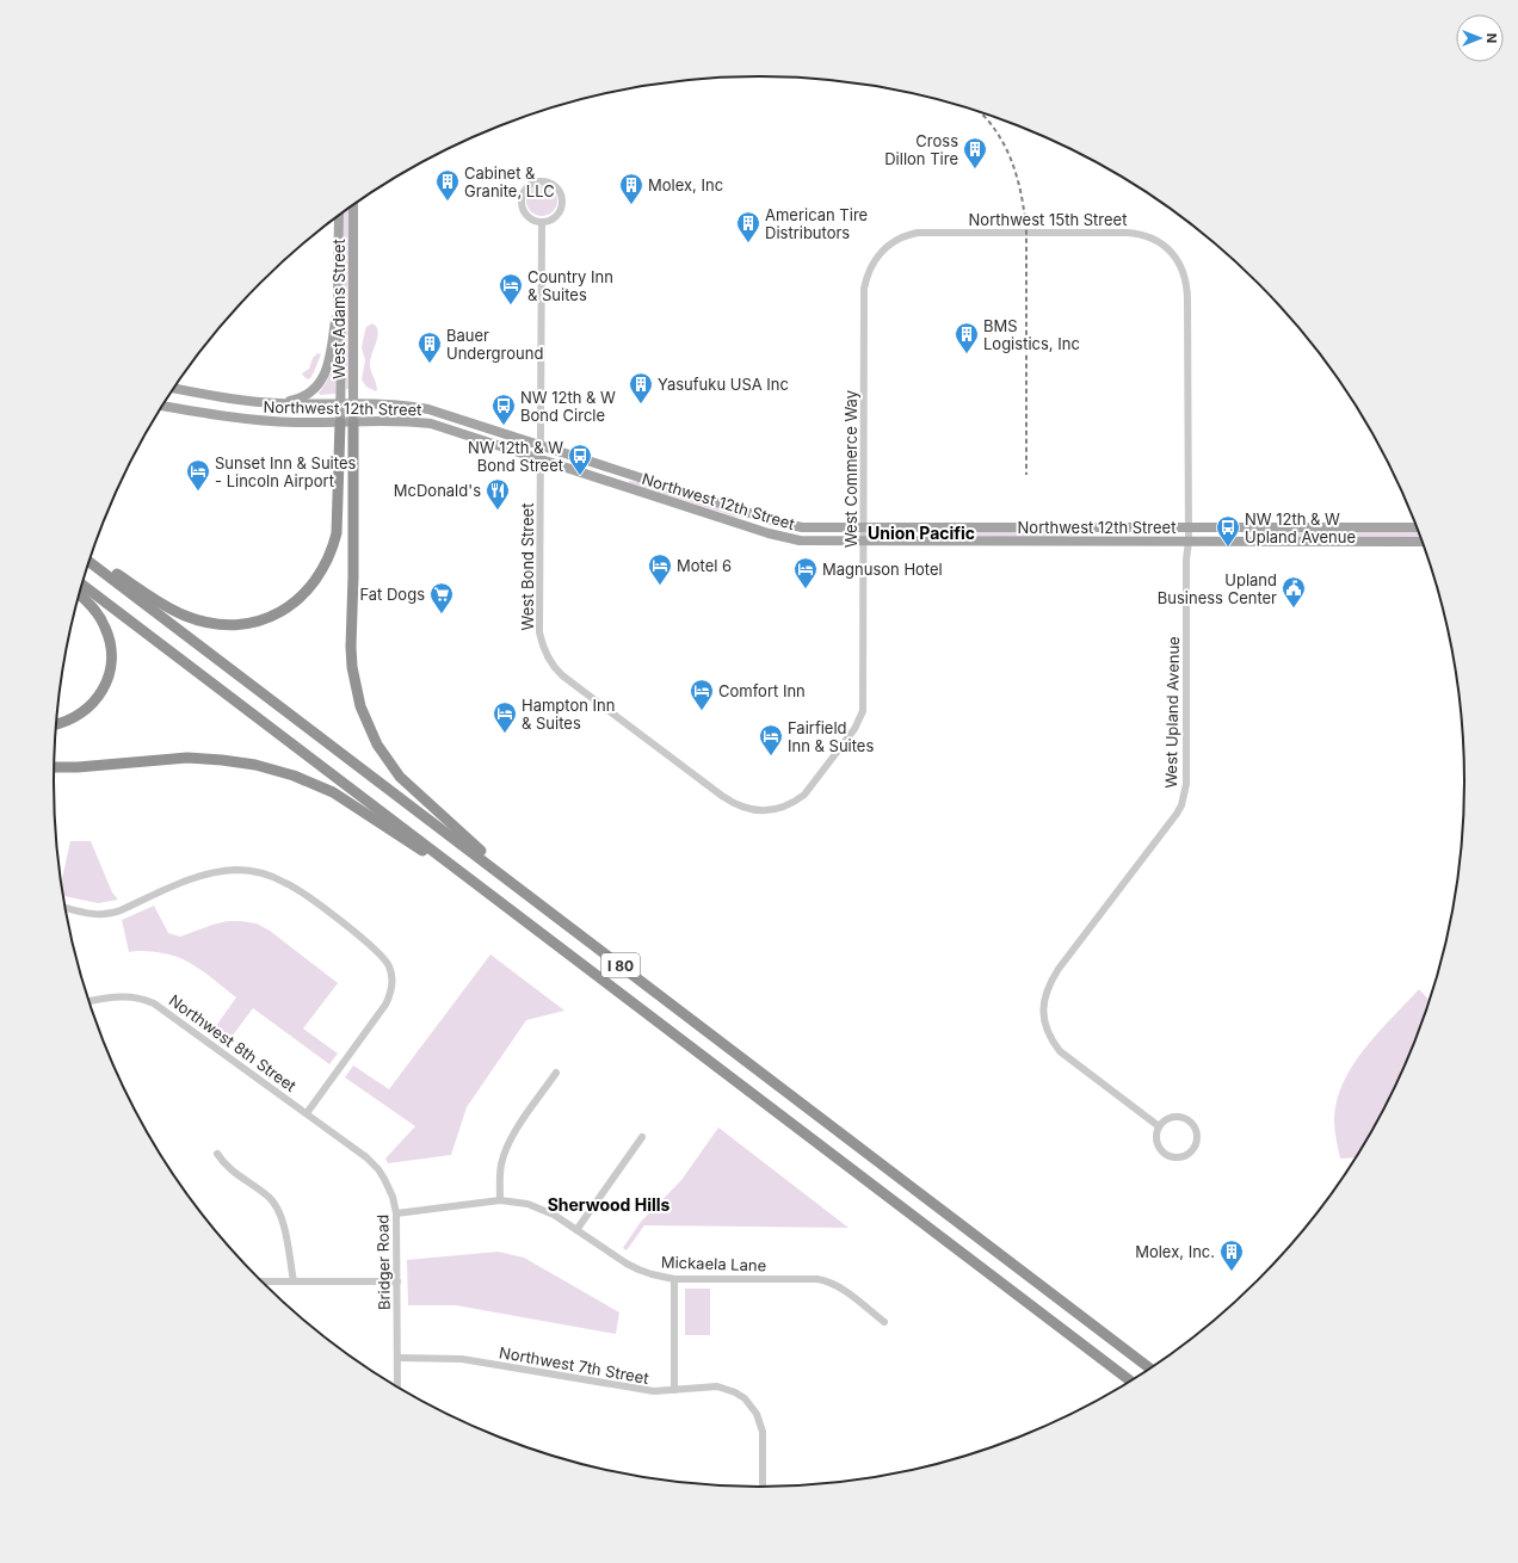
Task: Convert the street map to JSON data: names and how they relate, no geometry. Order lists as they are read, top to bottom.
{
  "streets": {
    "highway": ["I 80"],
    "main road": ["West Adams Street", "Northwest 12th Street"],
    "street": [
      "Northwest 15th Street",
      "West Commerce Way",
      "West Bond Street",
      "West Upland Avenue",
      "Northwest 8th Street",
      "Bridger Road",
      "Mickaela Lane",
      "Northwest 7th Street"
    ]
  },
  "crossings": [
    ["Northwest 15th Street", "West Commerce Way"],
    ["Northwest 15th Street", "West Upland Avenue"],
    ["West Adams Street", "Northwest 12th Street"],
    ["Northwest 12th Street", "West Commerce Way"],
    ["Northwest 12th Street", "West Bond Street"],
    ["Northwest 12th Street", "West Upland Avenue"],
    ["West Commerce Way", "West Bond Street"],
    ["Northwest 8th Street", "Bridger Road"],
    ["Bridger Road", "Mickaela Lane"],
    ["Bridger Road", "Northwest 7th Street"]
  ],
  "districts": ["Union Pacific", "Sherwood Hills"],
  "places": {
    "building": [
      "Cross Dillon Tire",
      "Cabinet & Granite, LLC",
      "Molex, Inc",
      "American Tire Distributors",
      "BMS Logistics, Inc",
      "Bauer Underground",
      "Yasufuku USA Inc",
      "Molex, Inc."
    ],
    "hotel": [
      "Country Inn & Suites",
      "Sunset Inn & Suites - Lincoln Airport",
      "Motel 6",
      "Magnuson Hotel",
      "Comfort Inn",
      "Hampton Inn & Suites",
      "Fairfield Inn & Suites"
    ],
    "bus stop": ["NW 12th & W Bond Circle", "NW 12th & W Bond Street", "NW 12th & W Upland Avenue"],
    "restaurant": ["McDonald's"],
    "public building": ["Upland Business Center"],
    "supermarket": ["Fat Dogs"]
  },
  "north": "right"
}
